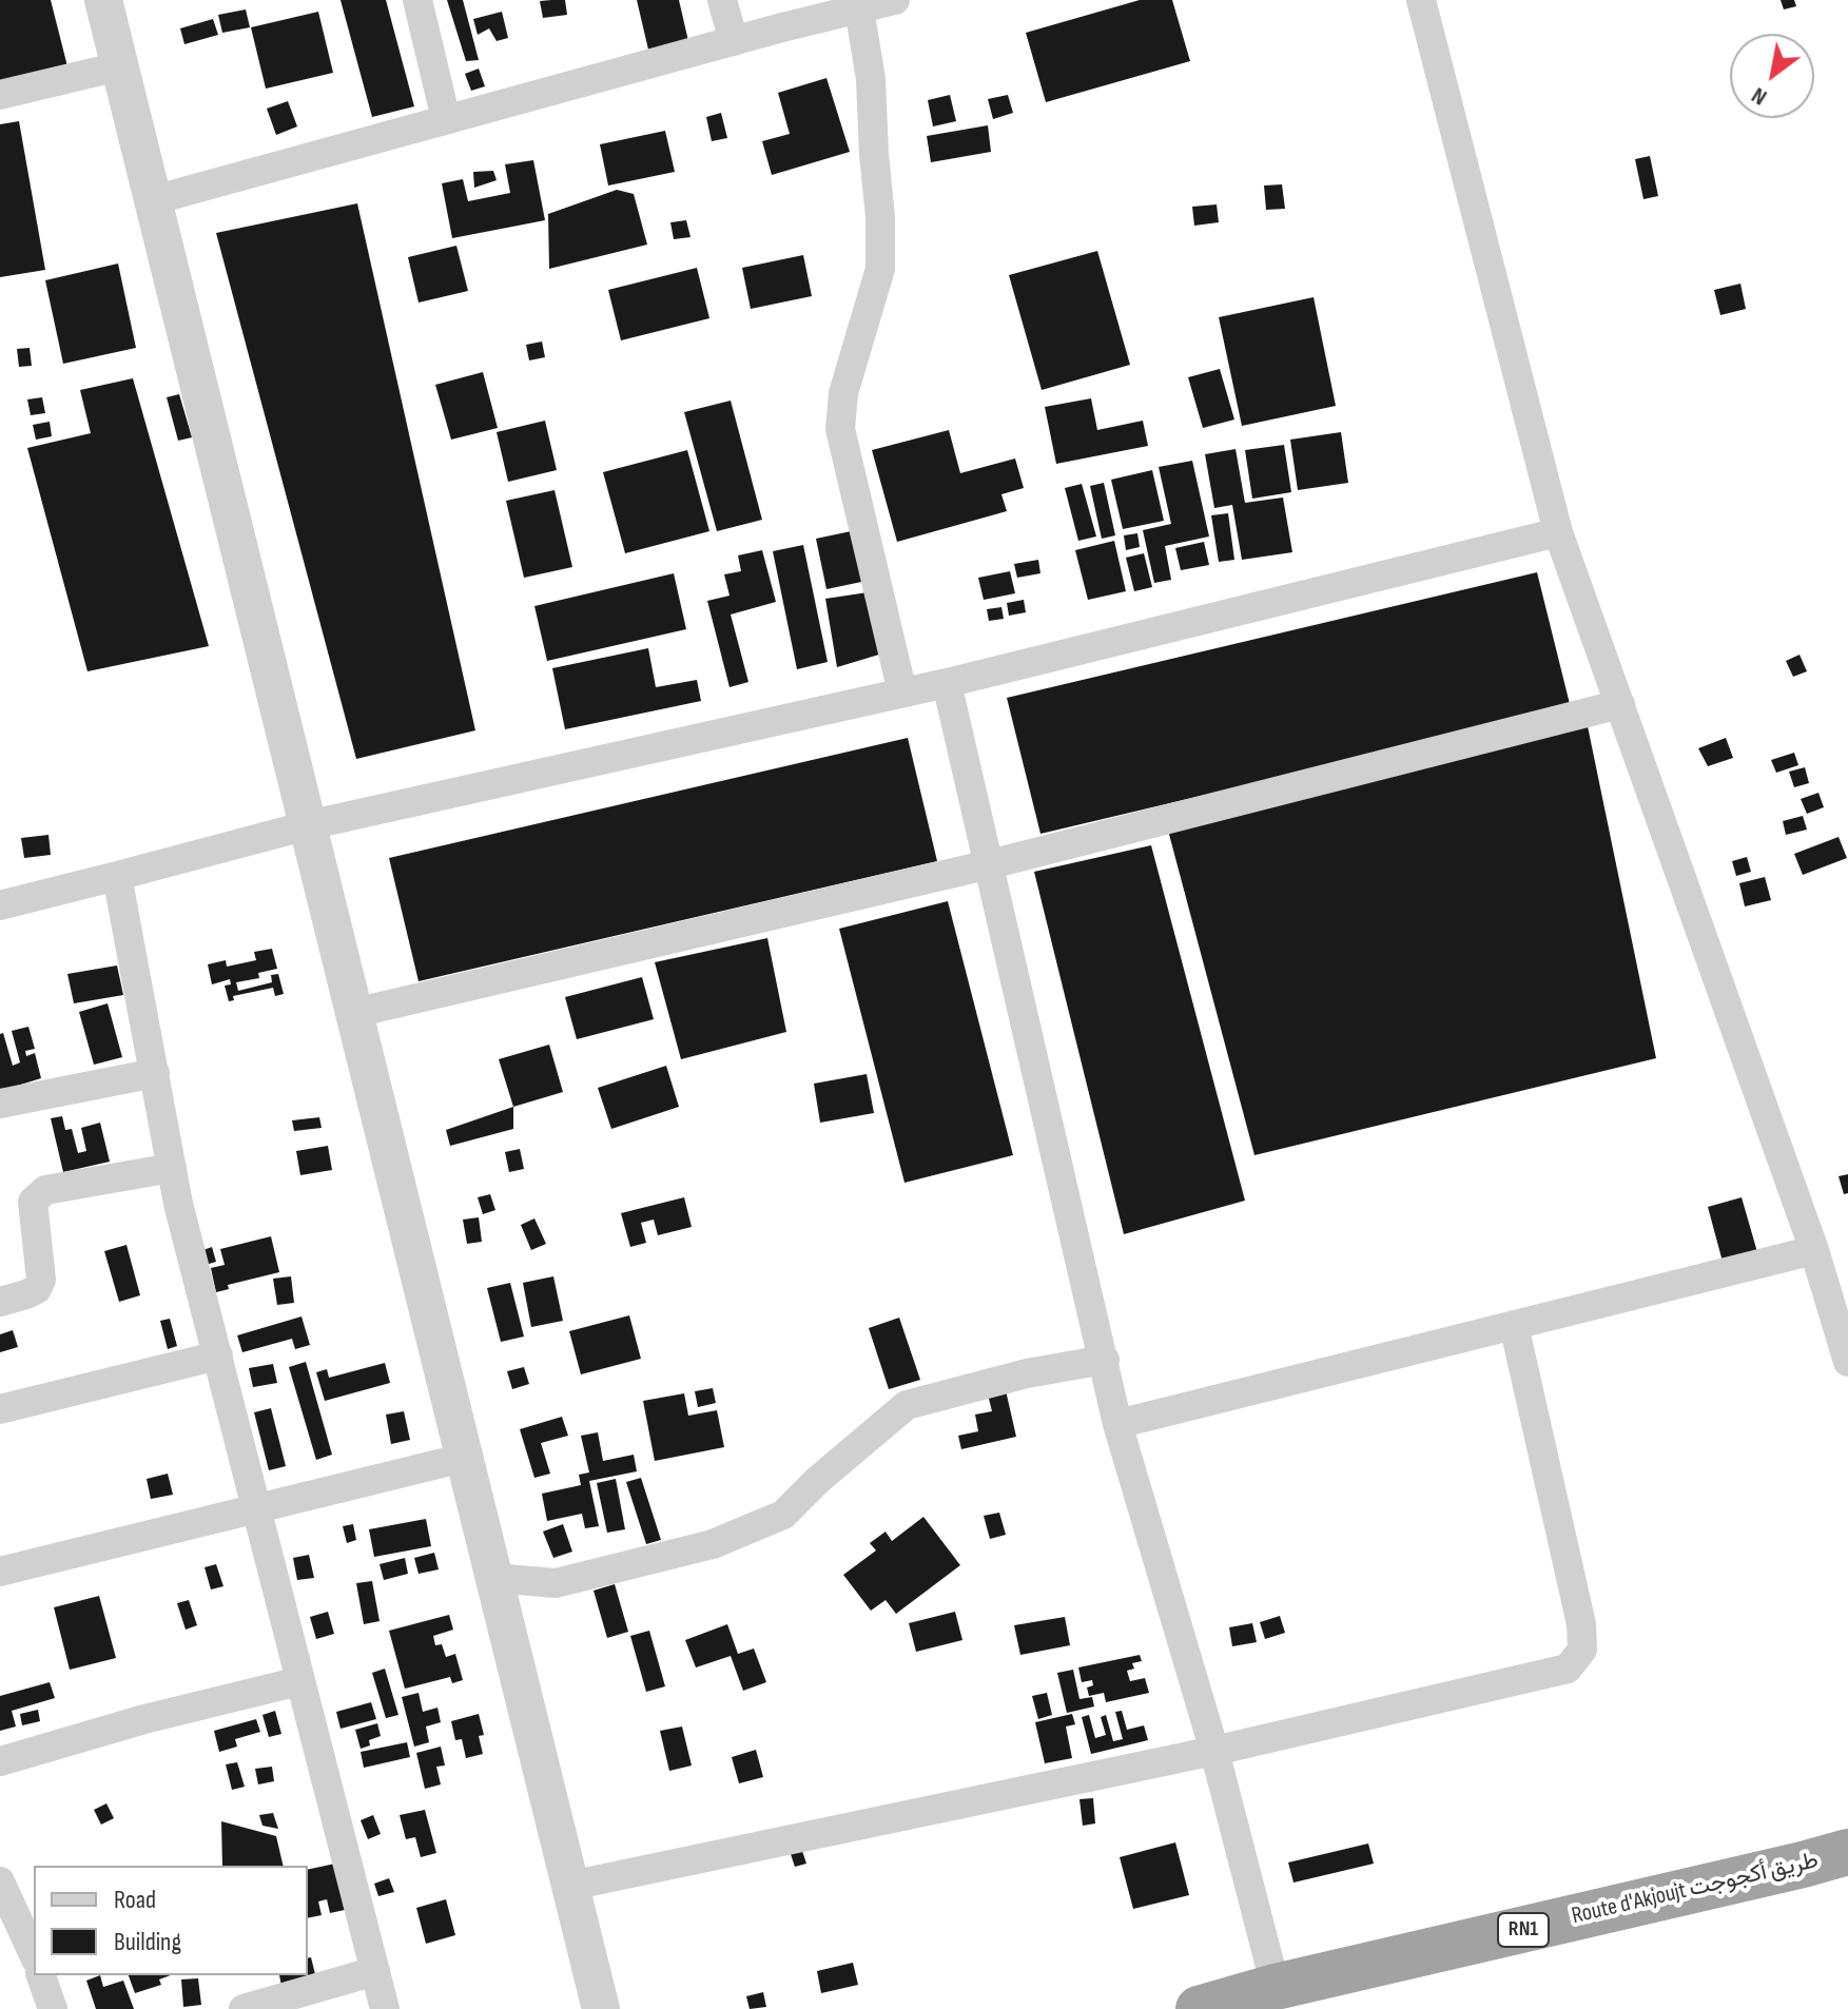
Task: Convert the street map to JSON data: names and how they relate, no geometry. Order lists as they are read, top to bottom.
{
  "streets": {
    "highway": ["Route d'Akjoujt طريق أكجوجت", "RN1"]
  },
  "legend": ["Road", "Building"],
  "north": "bottom left"
}
